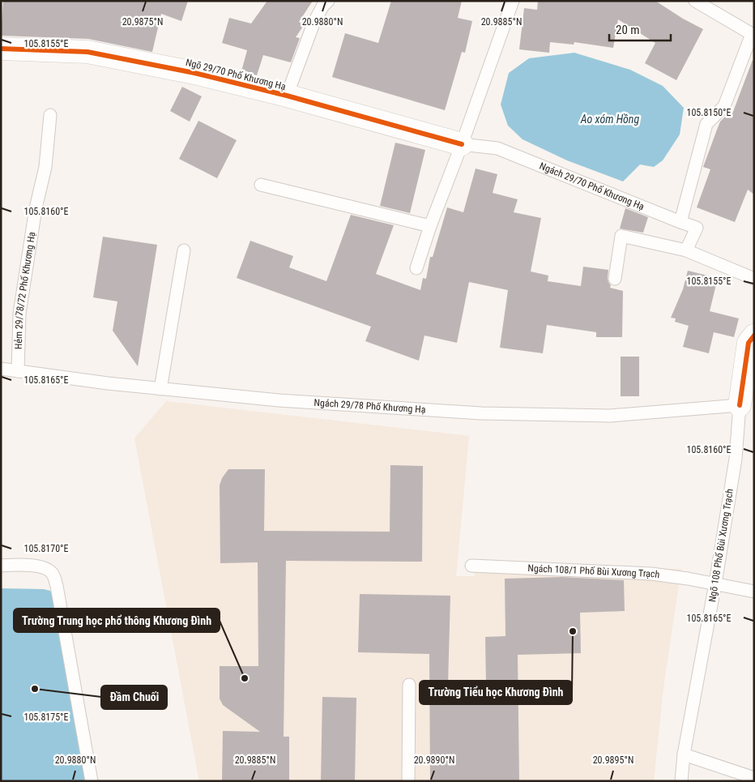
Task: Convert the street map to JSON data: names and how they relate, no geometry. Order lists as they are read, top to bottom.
{
  "streets": {
    "street": ["Ngõ 29/70 Phố Khương Hạ"],
    "lane": [
      "Ngách 29/70 Phố Khương Hạ",
      "Hẻm 29/78/72 Phố Khương Hạ",
      "Ngách 29/78 Phố Khương Hạ",
      "Ngõ 108 Phố Bùi Xương Trạch",
      "Ngách 108/1 Phố Bùi Xương Trạch"
    ]
  },
  "crossings": [
    ["Ngõ 29/70 Phố Khương Hạ", "Ngách 29/70 Phố Khương Hạ"],
    ["Hẻm 29/78/72 Phố Khương Hạ", "Ngách 29/78 Phố Khương Hạ"],
    ["Ngách 29/78 Phố Khương Hạ", "Ngõ 108 Phố Bùi Xương Trạch"],
    ["Ngõ 108 Phố Bùi Xương Trạch", "Ngách 108/1 Phố Bùi Xương Trạch"]
  ],
  "water": ["Ao xóm Hồng"],
  "places": ["Trường Tiểu học Khương Đình", "Trường Trung học phổ thông Khương Đình", "Đầm Chuối"],
  "scale_bar": "20 m",
  "coordinates": [
    "20.9875°N",
    "20.9880°N",
    "20.9885°N",
    "105.8155°E",
    "105.8150°E",
    "105.8160°E",
    "105.8165°E",
    "105.8170°E",
    "105.8175°E",
    "20.9890°N",
    "20.9895°N"
  ]
}
